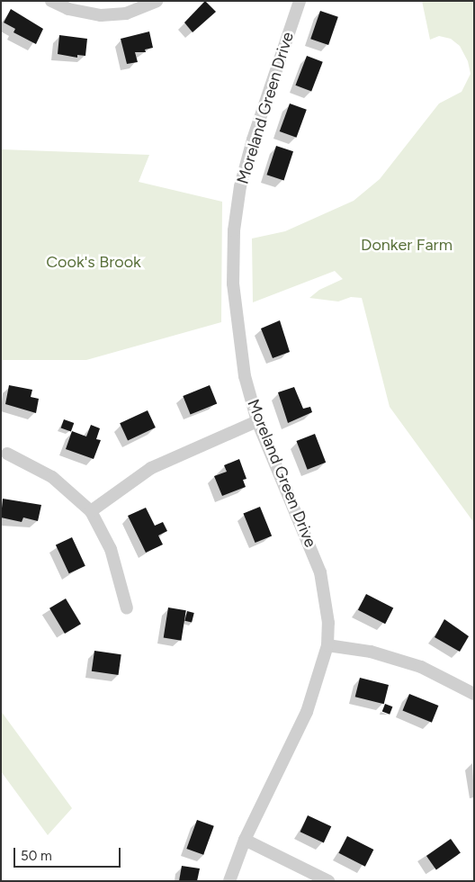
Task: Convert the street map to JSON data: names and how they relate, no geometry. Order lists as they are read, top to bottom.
{
  "streets": {
    "street": ["Moreland Green Drive"]
  },
  "parks": ["Donker Farm", "Cook's Brook"],
  "scale_bar": "50 m"
}
